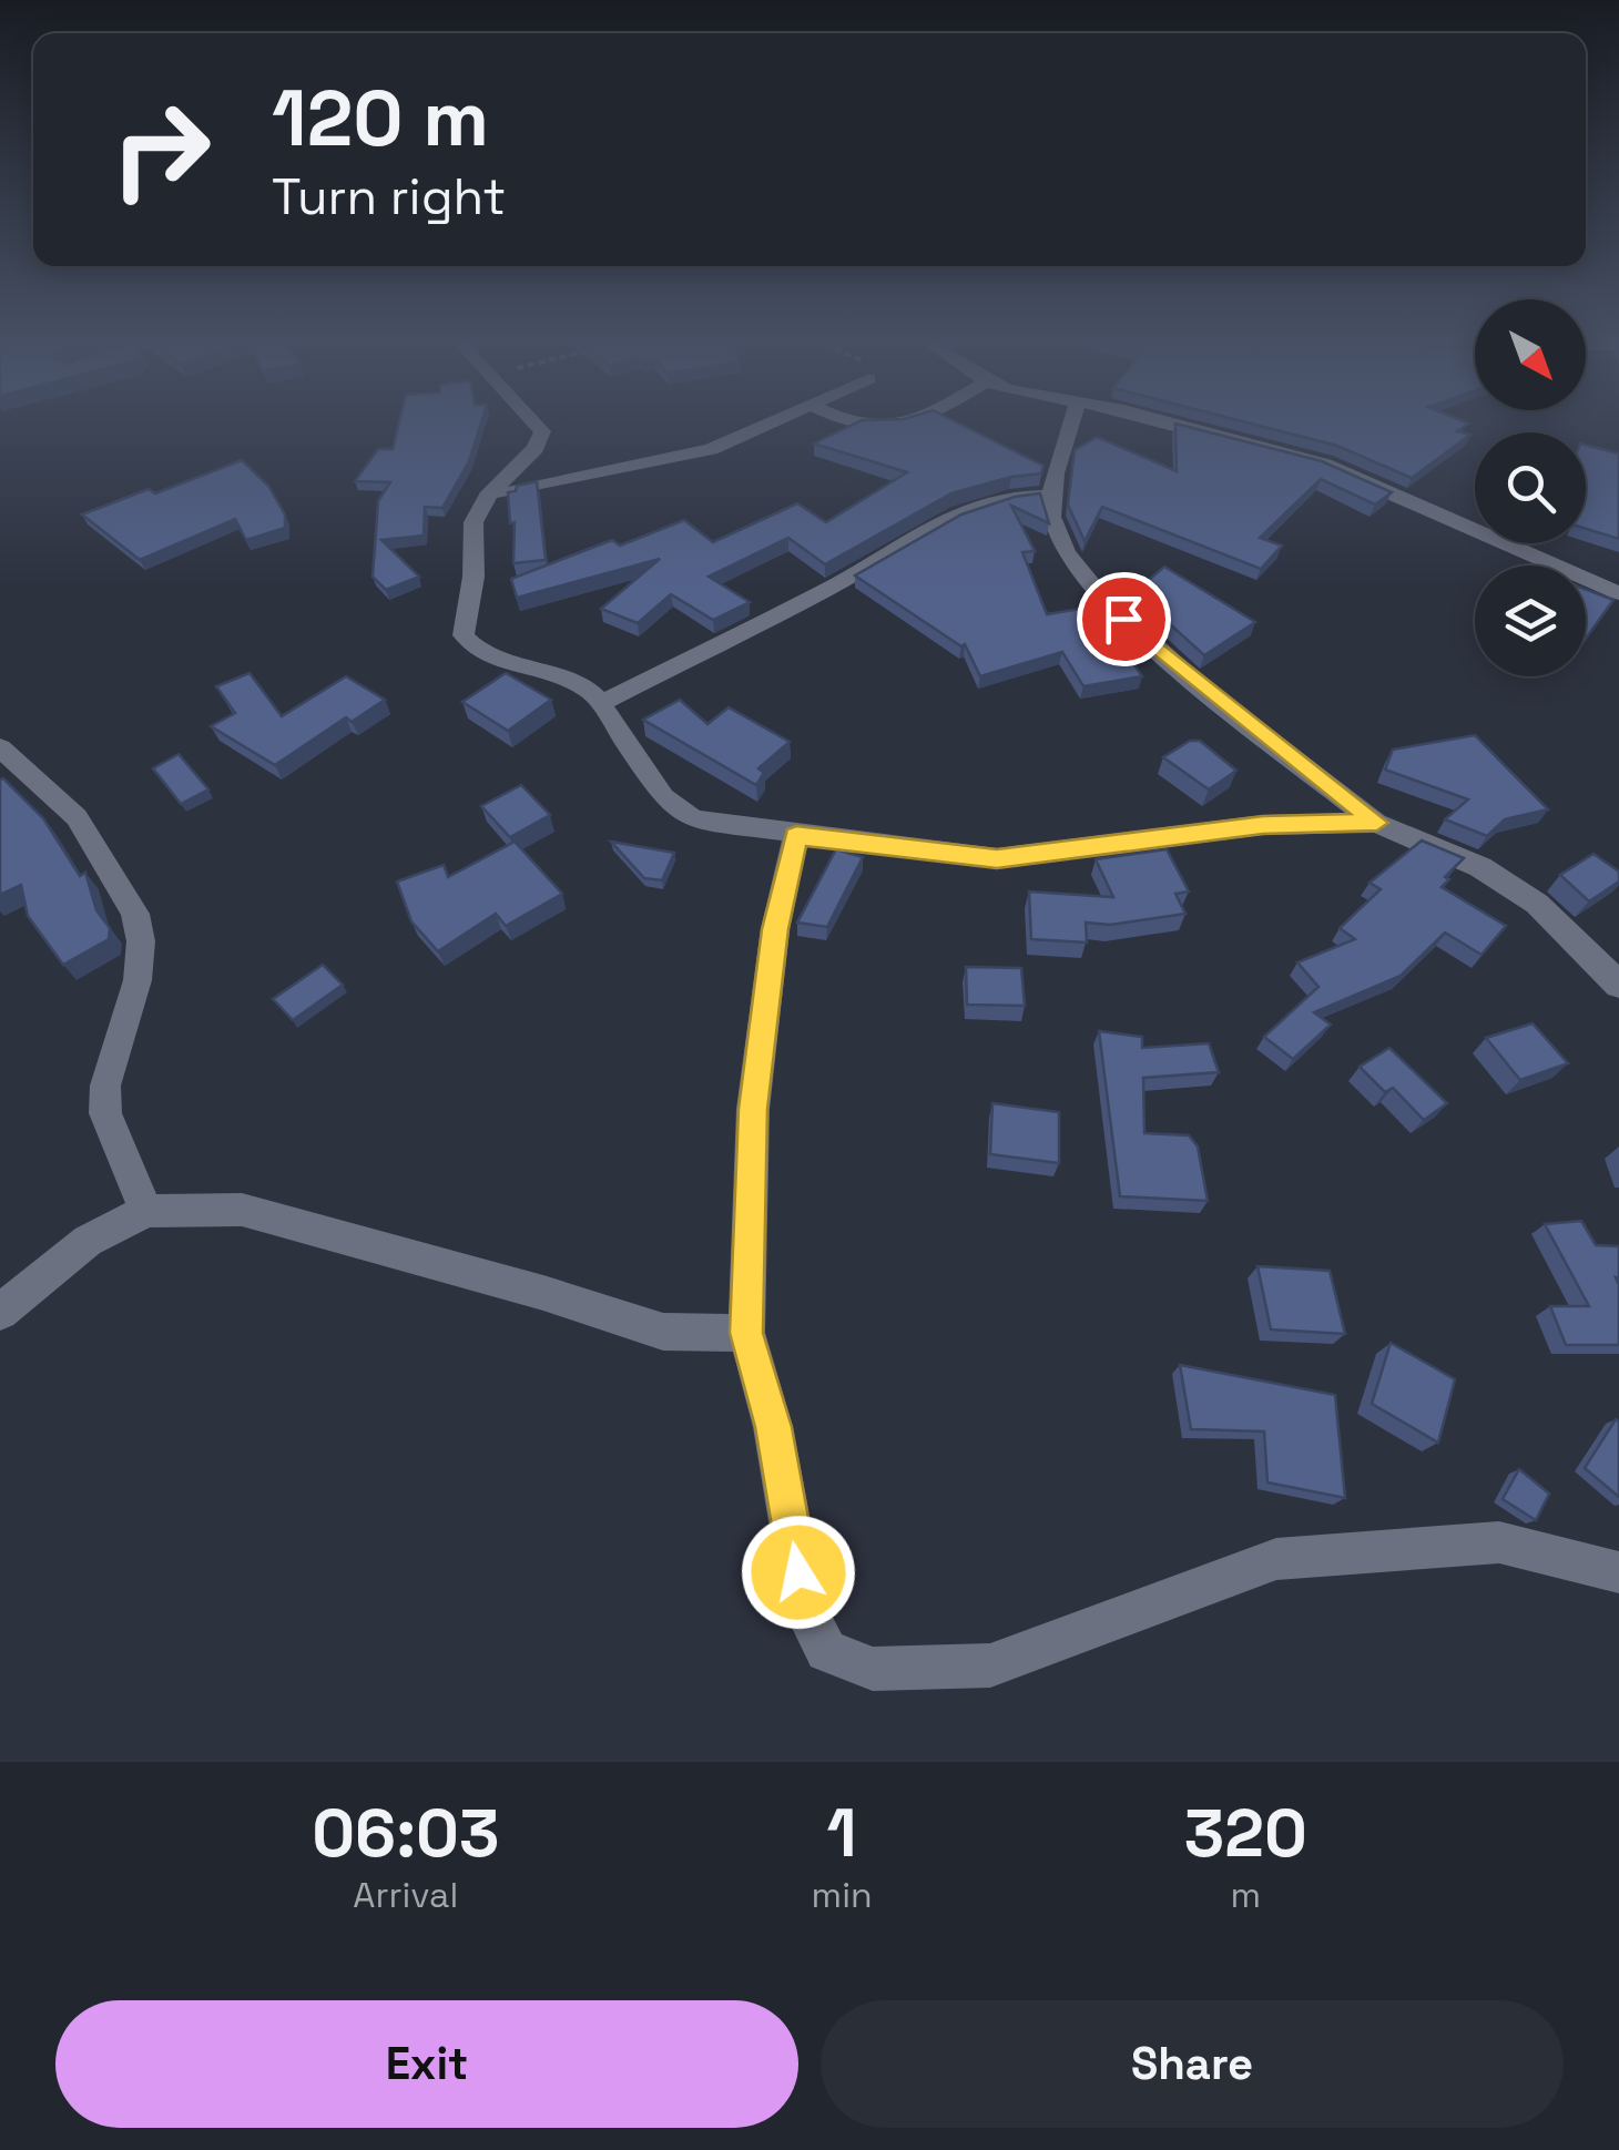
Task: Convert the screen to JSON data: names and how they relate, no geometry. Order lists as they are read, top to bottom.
{
  "north": "bottom right",
  "page": {
    "turn": ["120 m", "Turn right"],
    "eta": [
      "06:03",
      "Arrival",
      "1",
      "min",
      "320",
      "m"
    ],
    "buttons": ["Exit", "Share"]
  }
}
